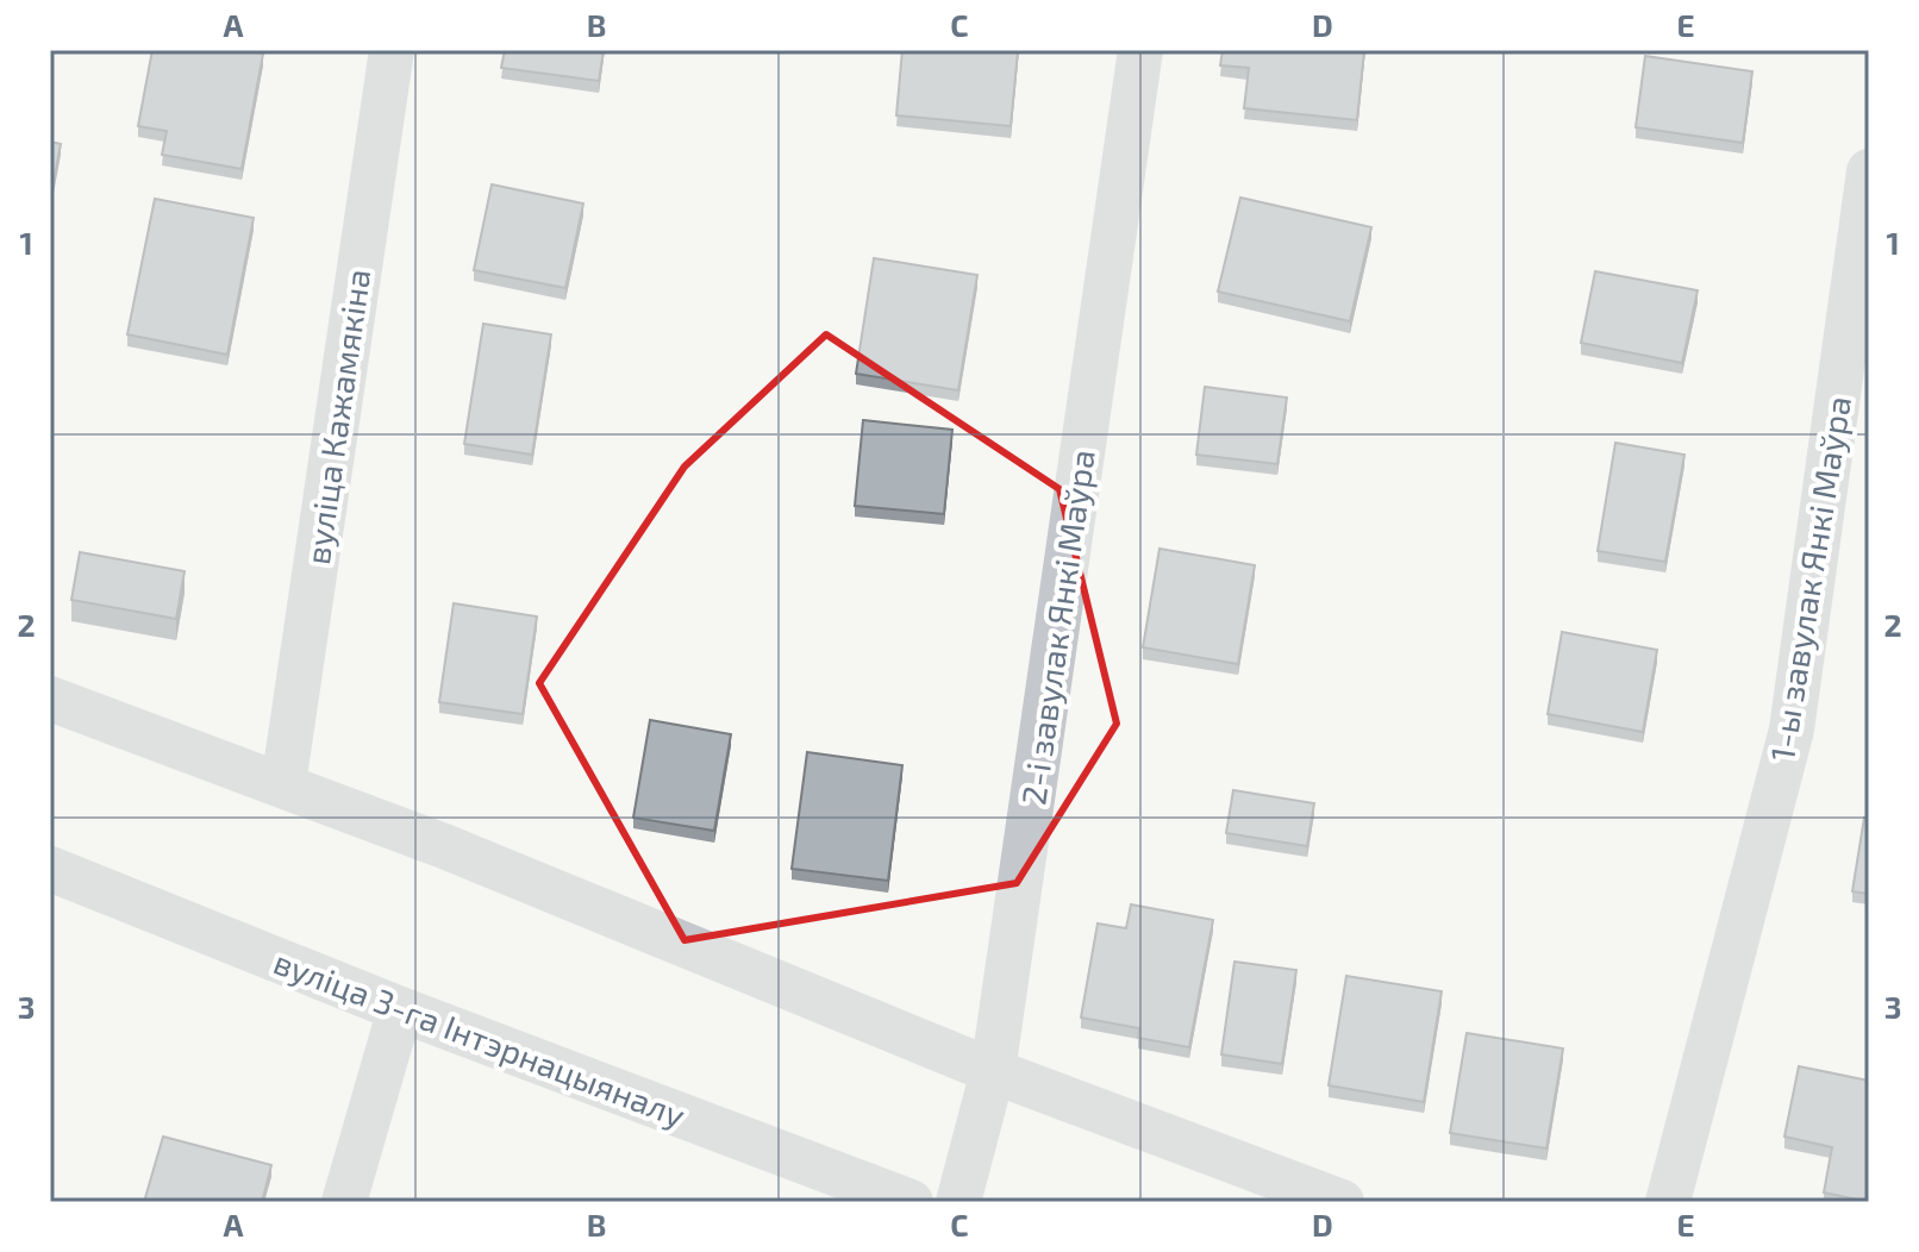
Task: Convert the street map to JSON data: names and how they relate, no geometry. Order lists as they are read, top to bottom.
{
  "streets": {
    "street": [
      "вуліца Кажамякіна",
      "1-ы завулак Янкі Маўра",
      "2-і завулак Янкі Маўра",
      "вуліца 3-га Інтэрнацыяналу"
    ]
  },
  "grid": {
    "columns": [
      "A",
      "B",
      "C",
      "D",
      "E"
    ],
    "rows": ["1", "2", "3"]
  }
}
